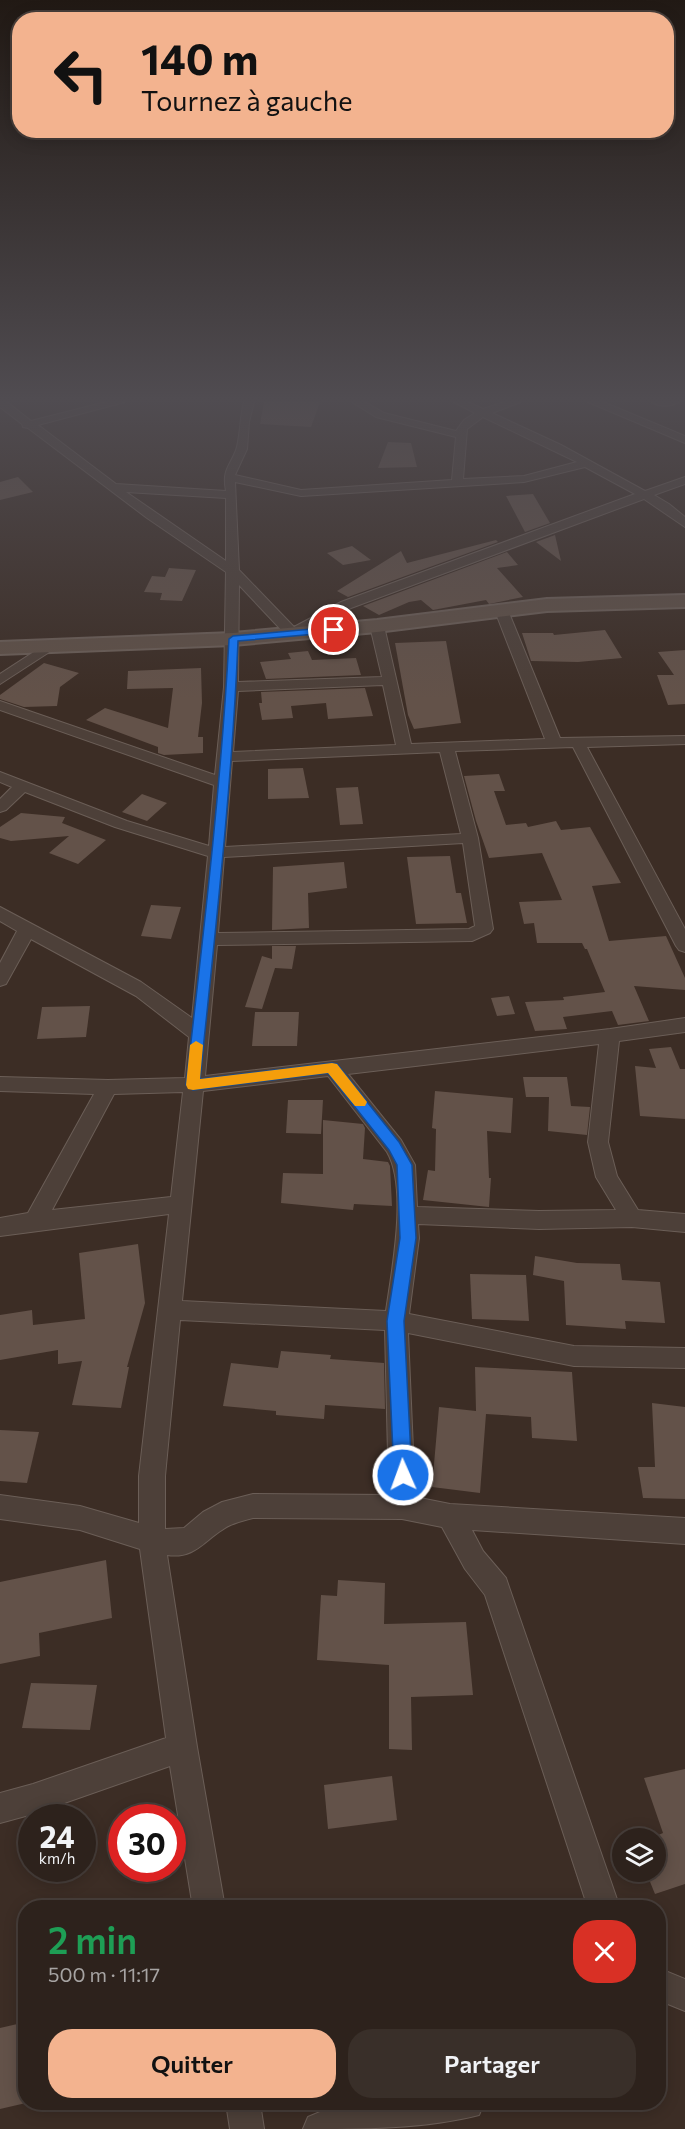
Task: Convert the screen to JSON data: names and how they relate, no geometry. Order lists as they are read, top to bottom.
{
  "page": {
    "turn": ["140 m", "Tournez à gauche"],
    "speed": "24 km/h",
    "limit": "30",
    "heading": ["2 min", "500 m · 11:17"],
    "buttons": ["Quitter", "Partager"]
  }
}
